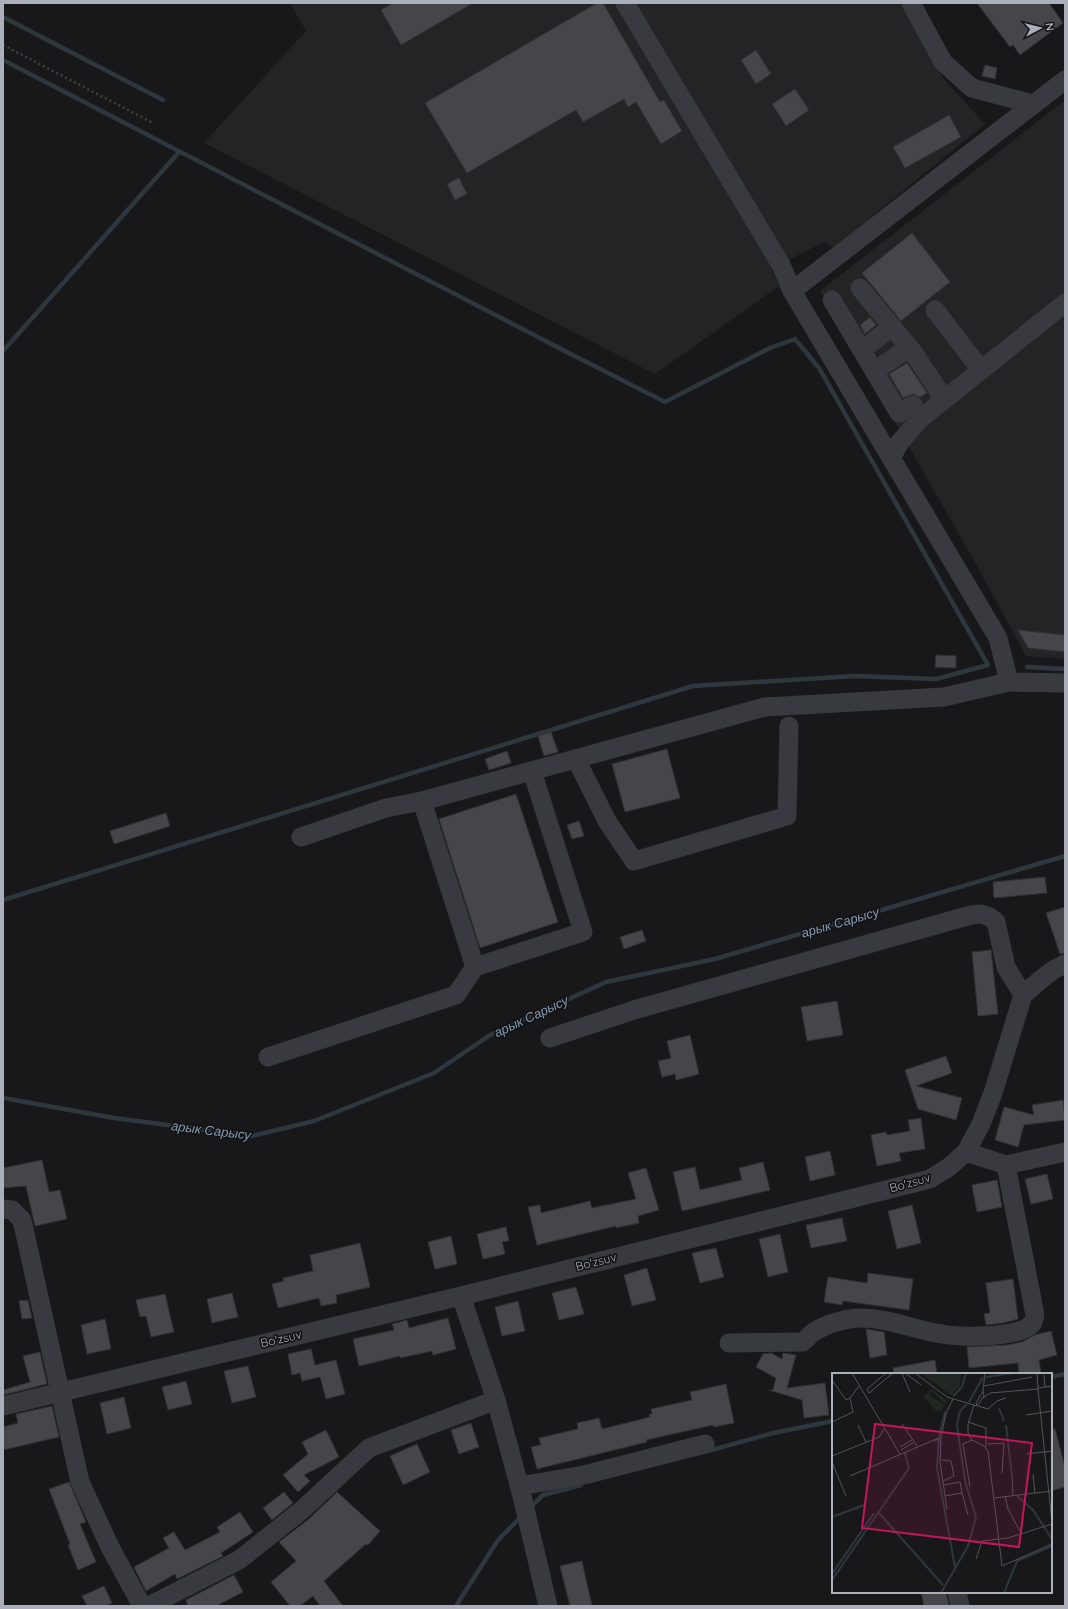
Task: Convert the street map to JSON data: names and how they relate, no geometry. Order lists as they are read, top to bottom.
{
  "streets": {
    "street": ["Bo'zsuv"]
  },
  "water": ["арык Сарысу"],
  "north": "right"
}
